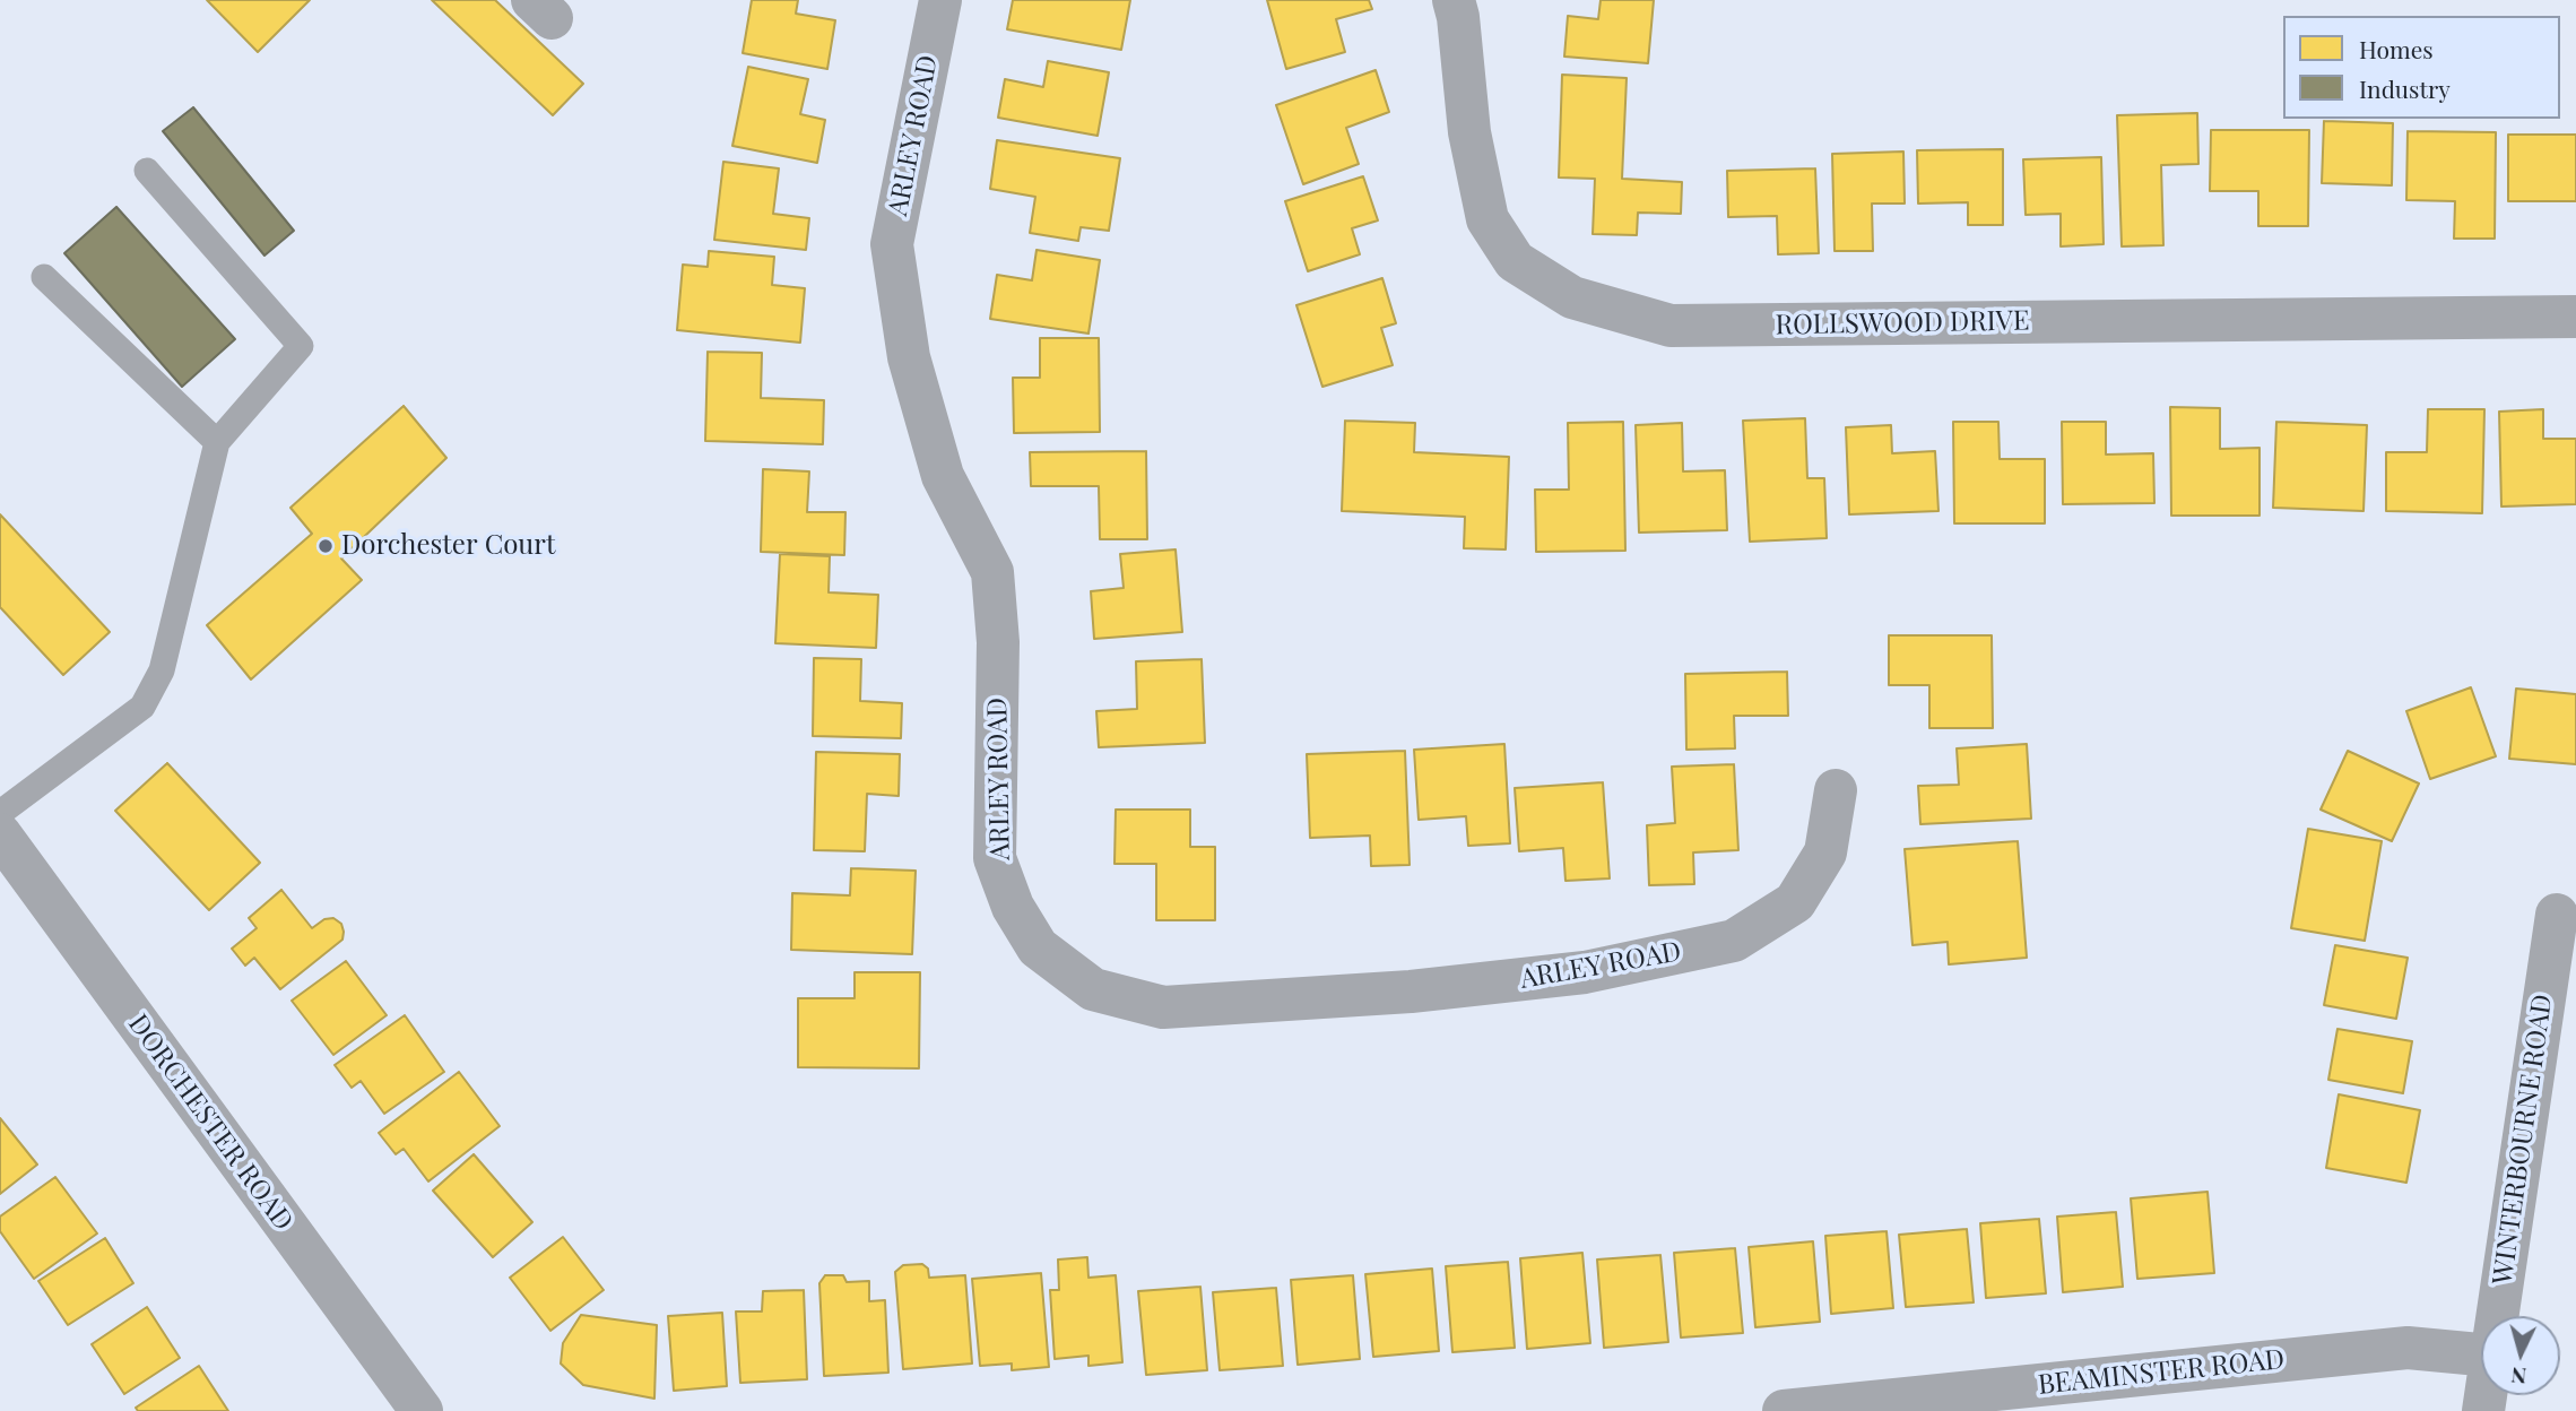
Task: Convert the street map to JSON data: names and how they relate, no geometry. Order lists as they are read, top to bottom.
{
  "streets": {
    "street": [
      "ARLEY ROAD",
      "ROLLSWOOD DRIVE",
      "DORCHESTER ROAD",
      "WINTERBOURNE ROAD",
      "BEAMINSTER ROAD"
    ]
  },
  "places": ["Dorchester Court"],
  "legend": ["Homes", "Industry"],
  "north": "bottom"
}
